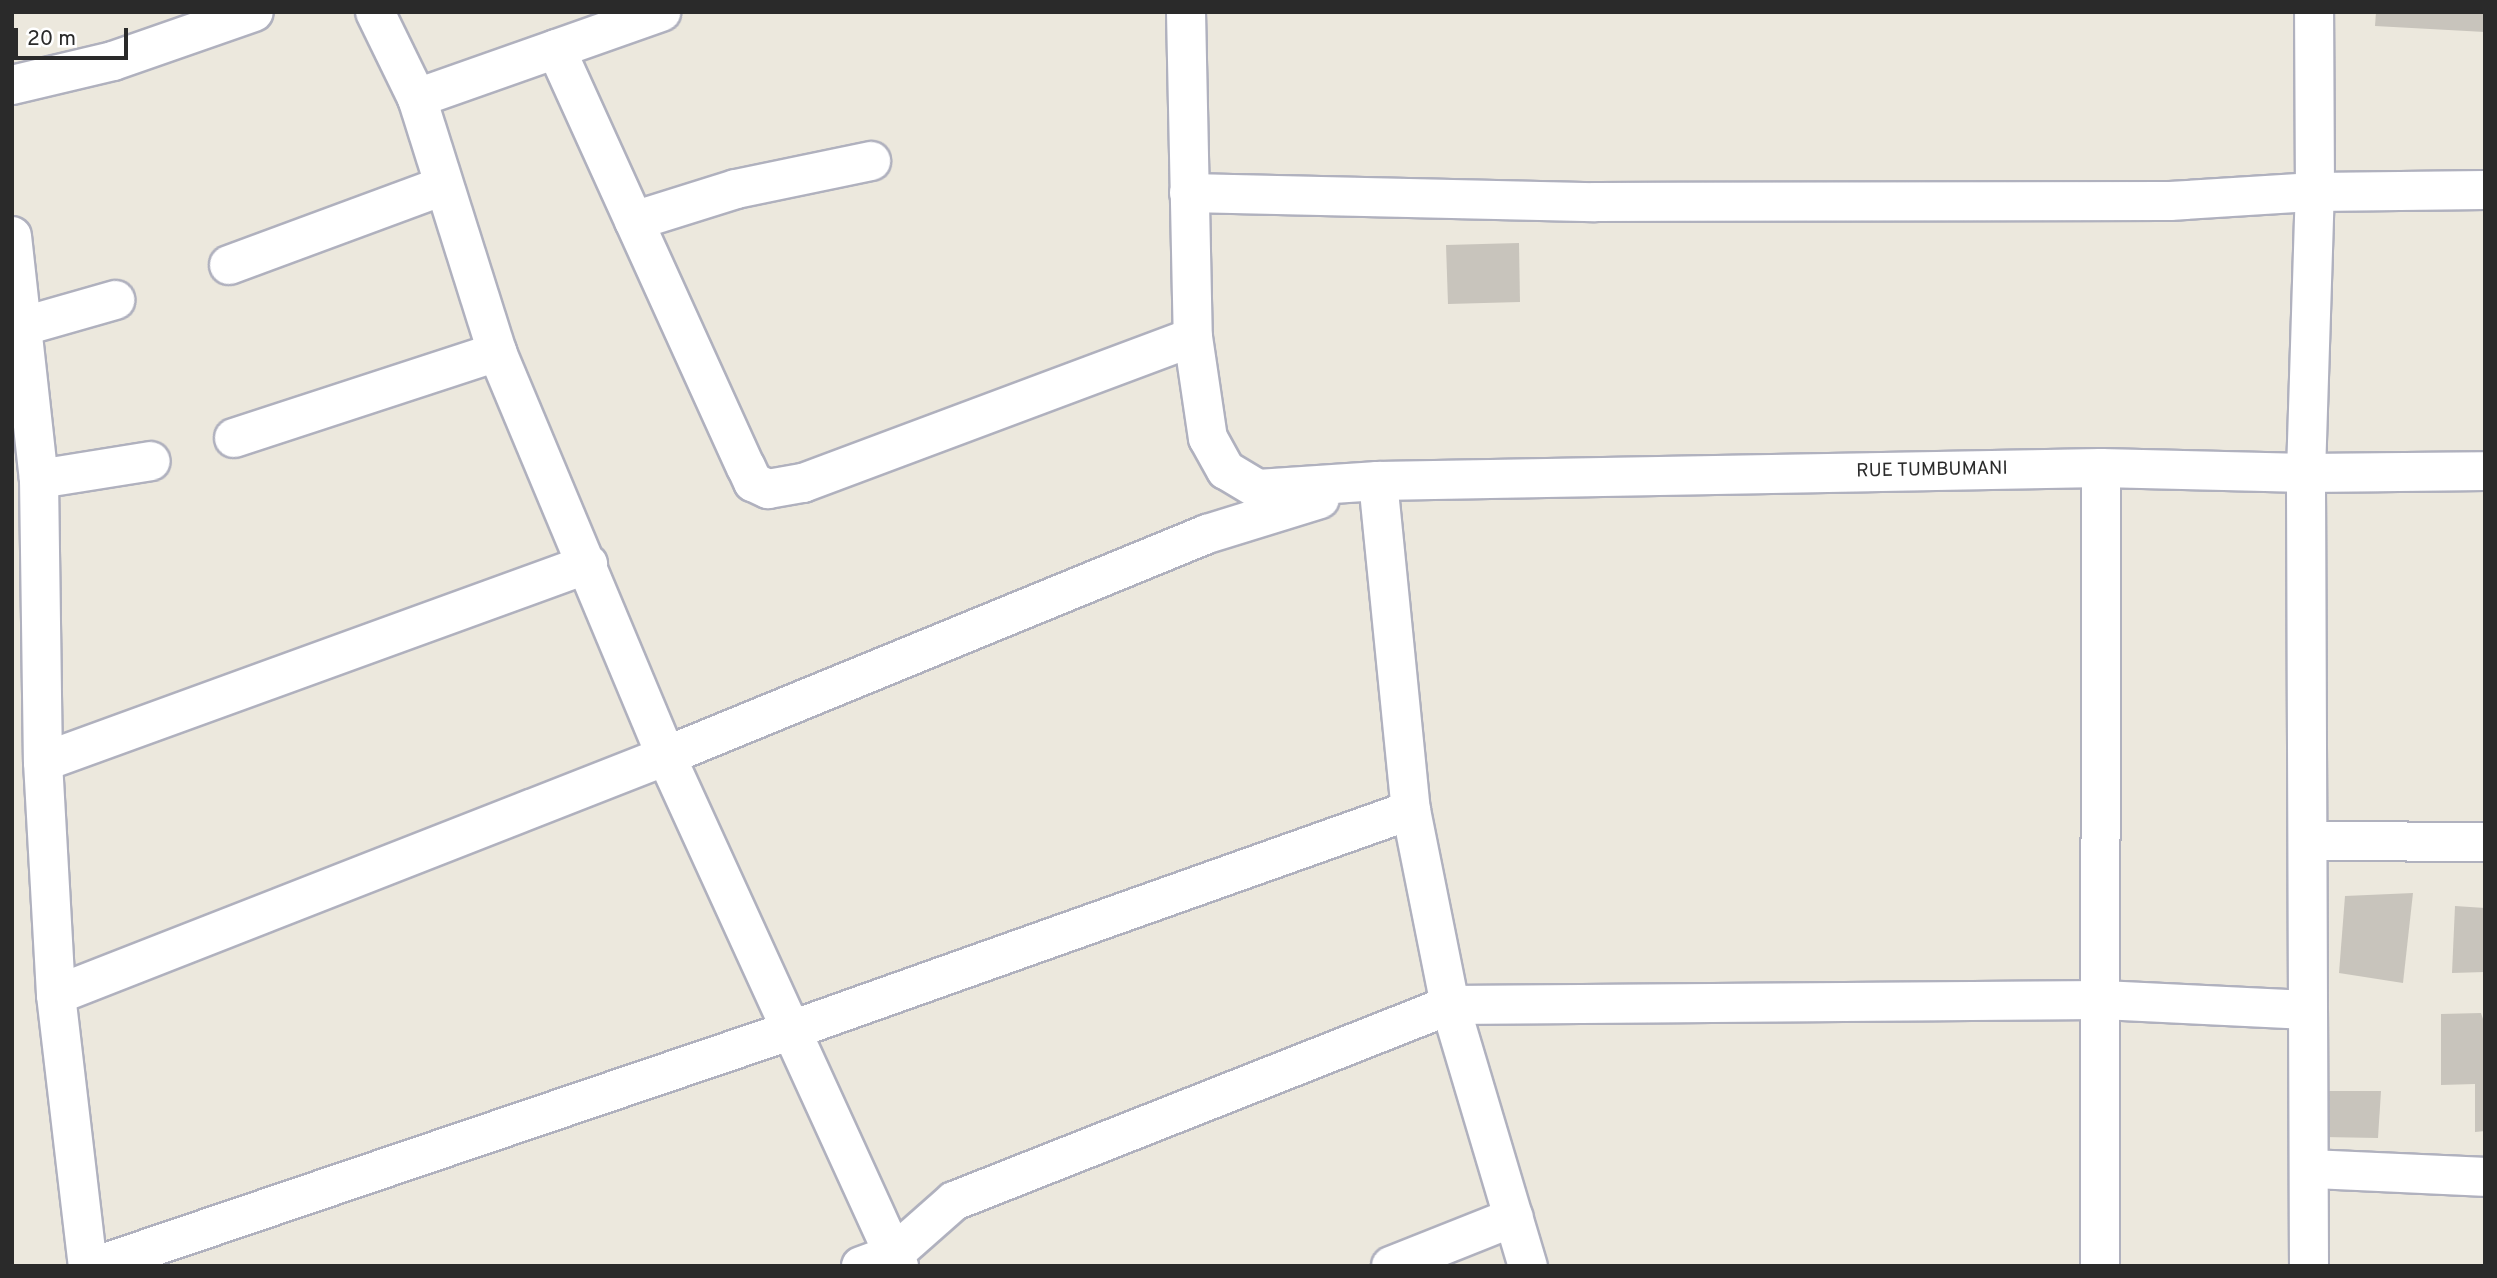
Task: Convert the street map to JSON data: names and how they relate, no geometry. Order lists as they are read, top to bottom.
{
  "streets": {
    "street": ["RUE TUMBUMANI"]
  },
  "scale_bar": "20 m"
}
